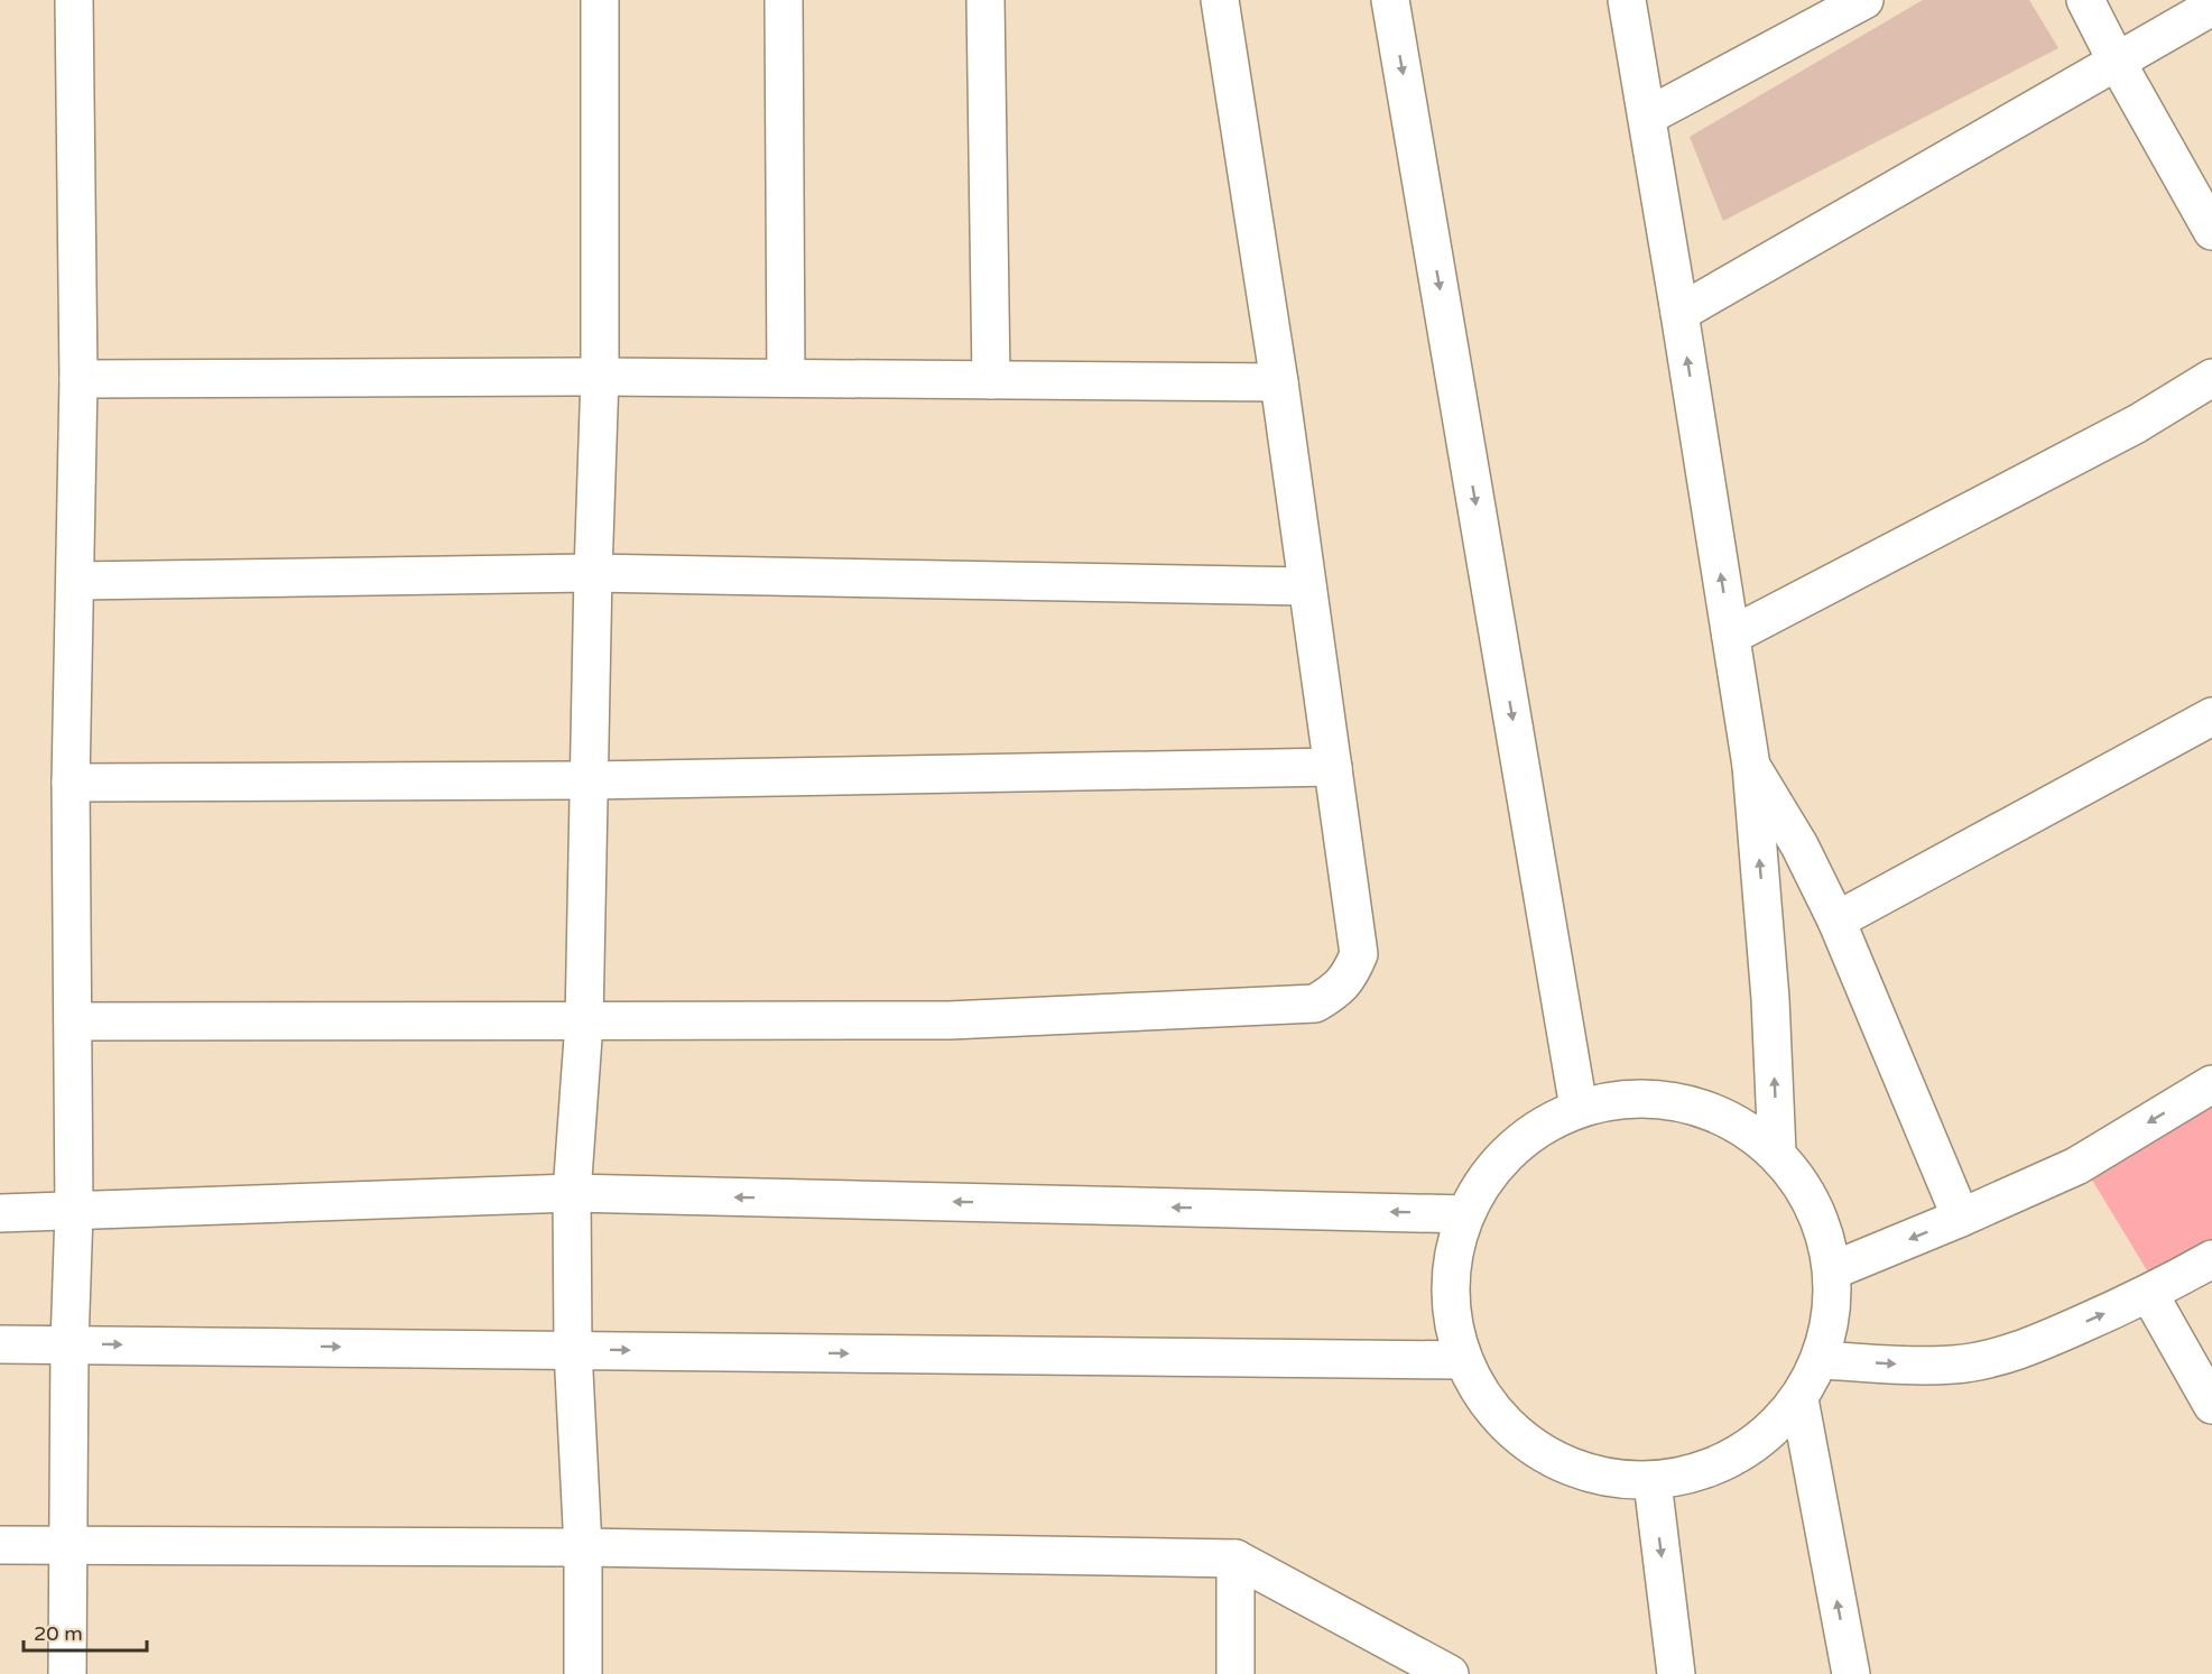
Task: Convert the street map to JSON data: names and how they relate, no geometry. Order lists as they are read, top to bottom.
{
  "scale_bar": "20 m"
}
